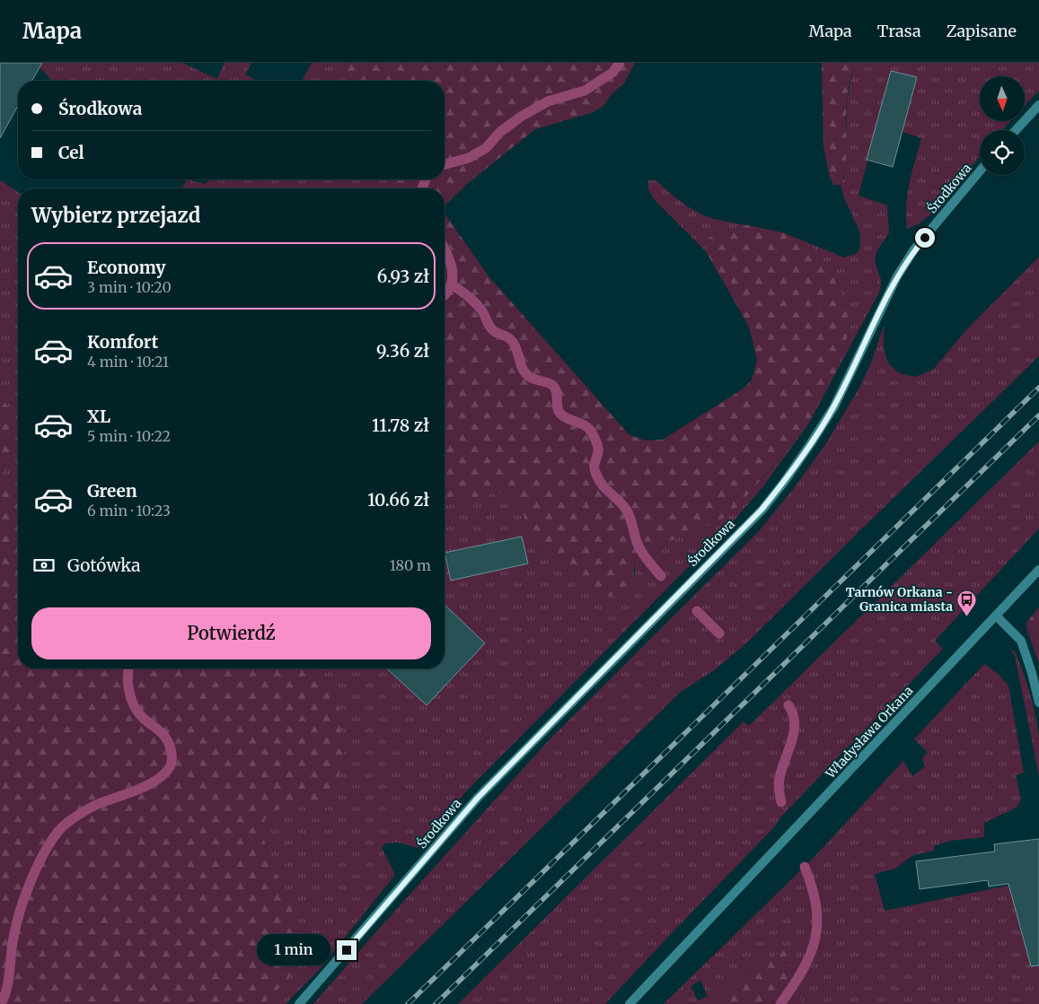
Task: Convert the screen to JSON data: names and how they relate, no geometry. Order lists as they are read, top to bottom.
{
  "streets": {
    "street": ["Środkowa", "Władysława Orkana"]
  },
  "places": {
    "bus stop": ["Tarnów Orkana - Granica miasta"]
  },
  "north": "bottom",
  "page": {
    "header": "Mapa",
    "nav": ["Mapa", "Trasa", "Zapisane"],
    "banner": ["Środkowa", "Cel"],
    "heading": "Wybierz przejazd",
    "list": [
      {
        "name": "Economy",
        "note": "3 min · 10:20",
        "value": "6.93 zł"
      },
      {
        "name": "Komfort",
        "note": "4 min · 10:21",
        "value": "9.36 zł"
      },
      {
        "name": "XL",
        "note": "5 min · 10:22",
        "value": "11.78 zł"
      },
      {
        "name": "Green",
        "note": "6 min · 10:23",
        "value": "10.66 zł"
      }
    ],
    "pay": ["Gotówka", "180 m"],
    "buttons": "Potwierdź",
    "bubble": "1 min"
  }
}
